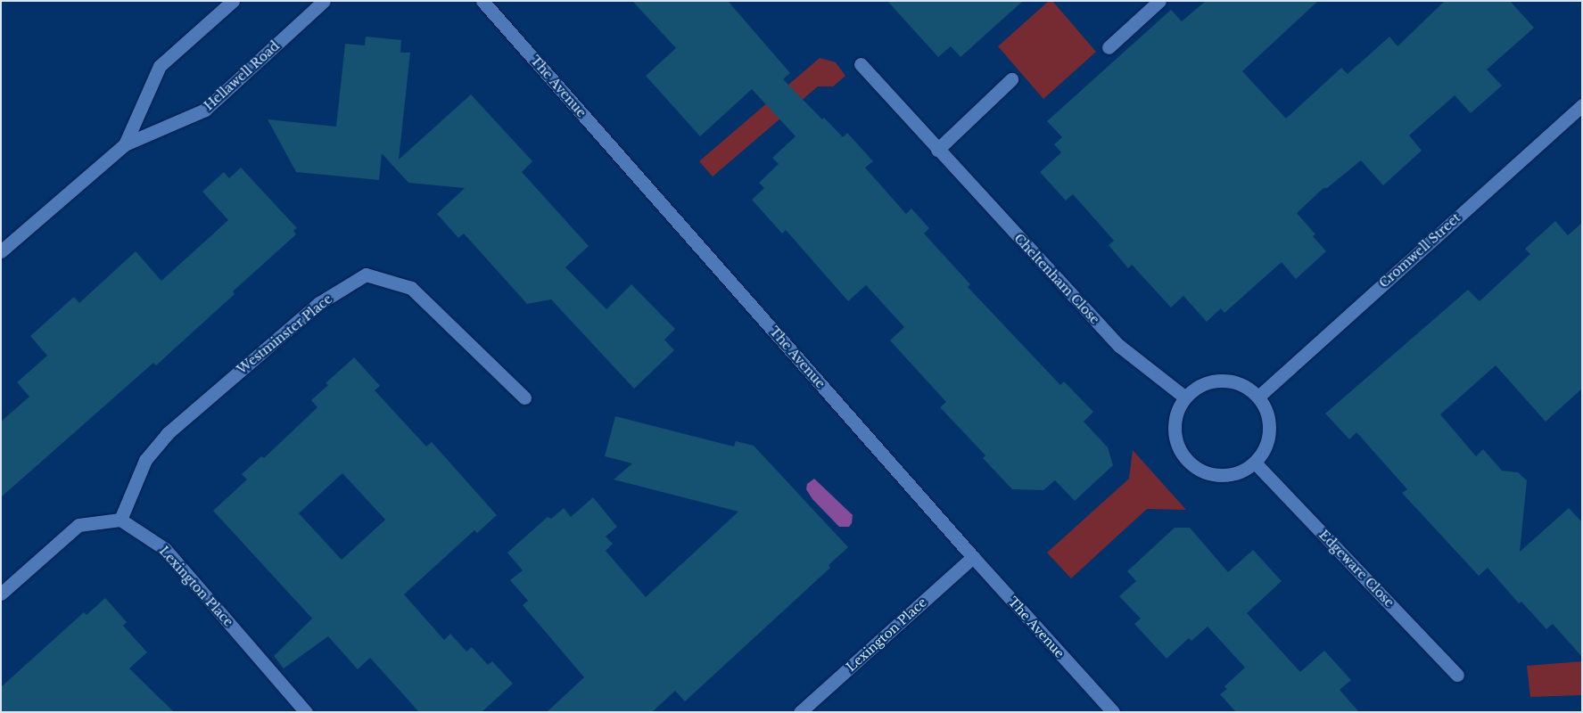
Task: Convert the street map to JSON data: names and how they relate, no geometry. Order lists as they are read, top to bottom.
{
  "streets": {
    "street": [
      "Hellawell Road",
      "The Avenue",
      "Cromwell Street",
      "Cheltenham Close",
      "Westminster Place",
      "Edgeware Close",
      "Lexington Place"
    ]
  },
  "crossings": [
    ["The Avenue", "Lexington Place"],
    ["Cromwell Street", "Cheltenham Close"],
    ["Cromwell Street", "Edgeware Close"],
    ["Cheltenham Close", "Edgeware Close"],
    ["Westminster Place", "Lexington Place"]
  ]
}
